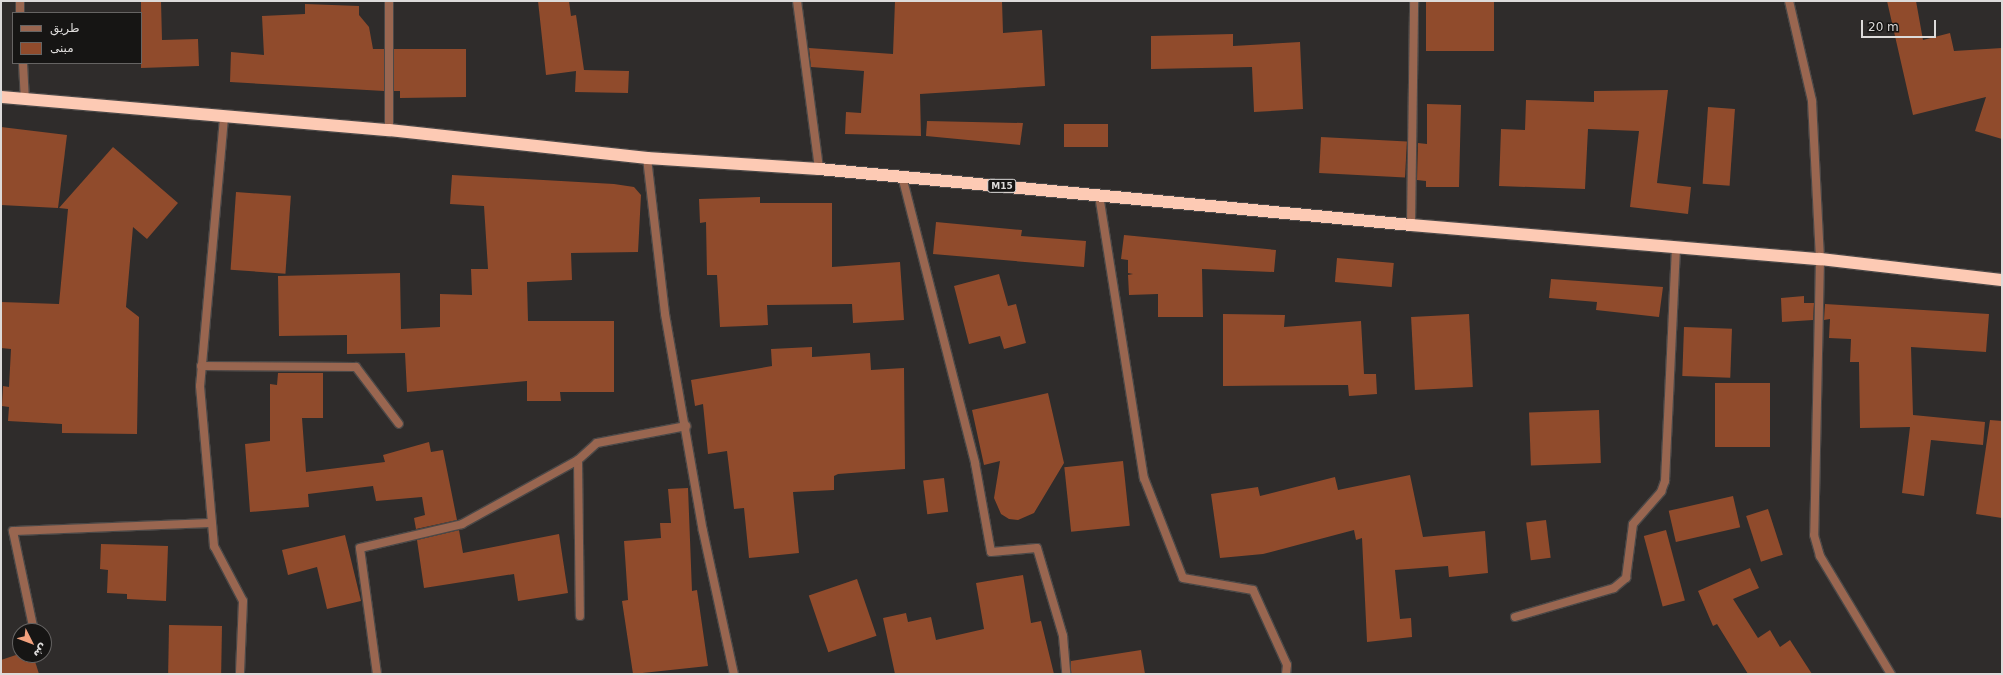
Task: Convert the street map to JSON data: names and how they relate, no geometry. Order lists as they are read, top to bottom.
{
  "streets": {
    "highway": ["M15"]
  },
  "legend": ["طريق", "مبنى"],
  "scale_bar": "20 m",
  "north": "bottom right"
}
